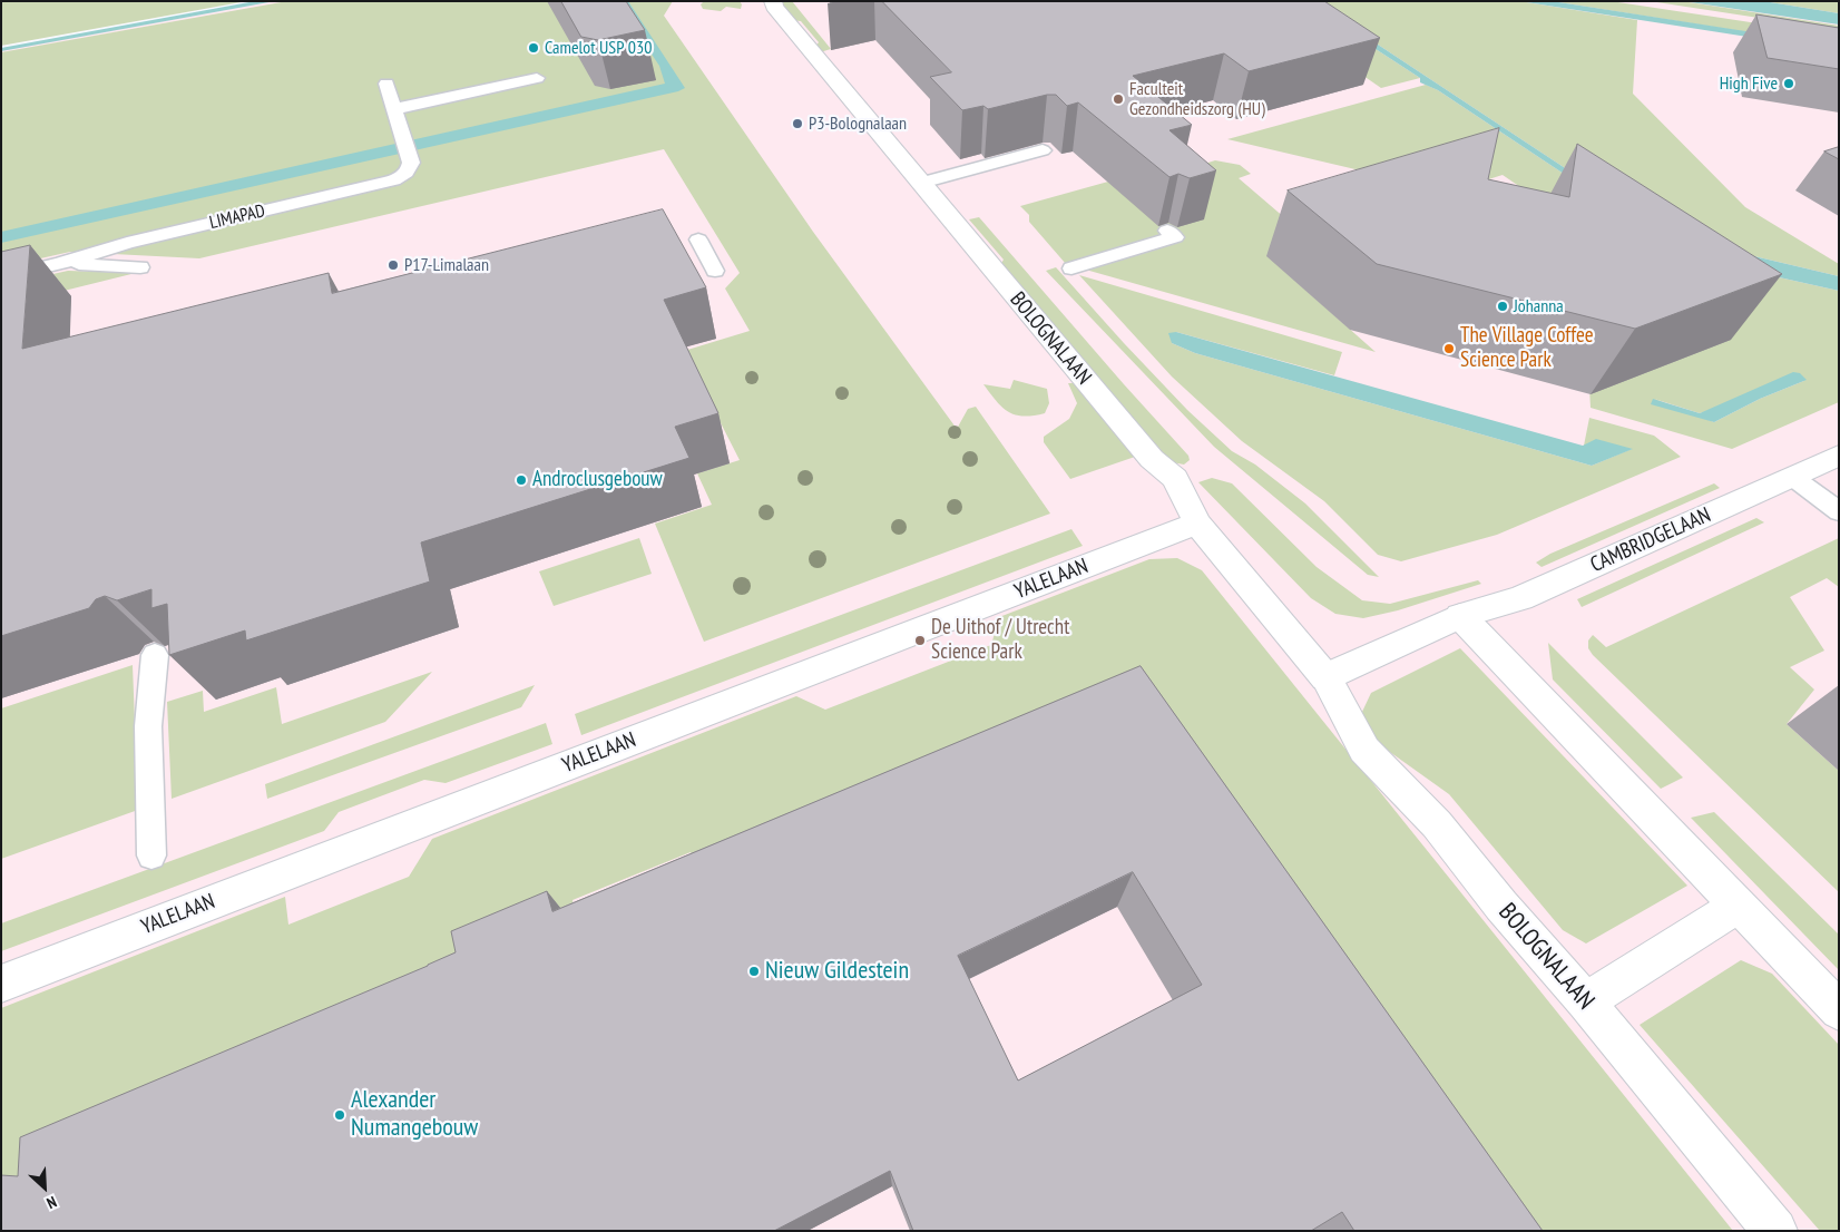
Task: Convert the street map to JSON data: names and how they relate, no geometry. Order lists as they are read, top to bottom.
{
  "streets": {
    "street": ["BOLOGNALAAN", "CAMBRIDGELAAN", "YALELAAN"],
    "lane": ["LIMAPAD"]
  },
  "crossings": [
    ["BOLOGNALAAN", "YALELAAN"]
  ],
  "places": [
    "Camelot USP 030",
    "High Five",
    "Faculteit Gezondheidszorg (HU)",
    "P3-Bolognalaan",
    "P17-Limalaan",
    "Johanna",
    "The Village Coffee Science Park",
    "Androclusgebouw",
    "De Uithof / Utrecht Science Park",
    "Nieuw Gildestein",
    "Alexander Numangebouw"
  ],
  "north": "bottom right"
}
